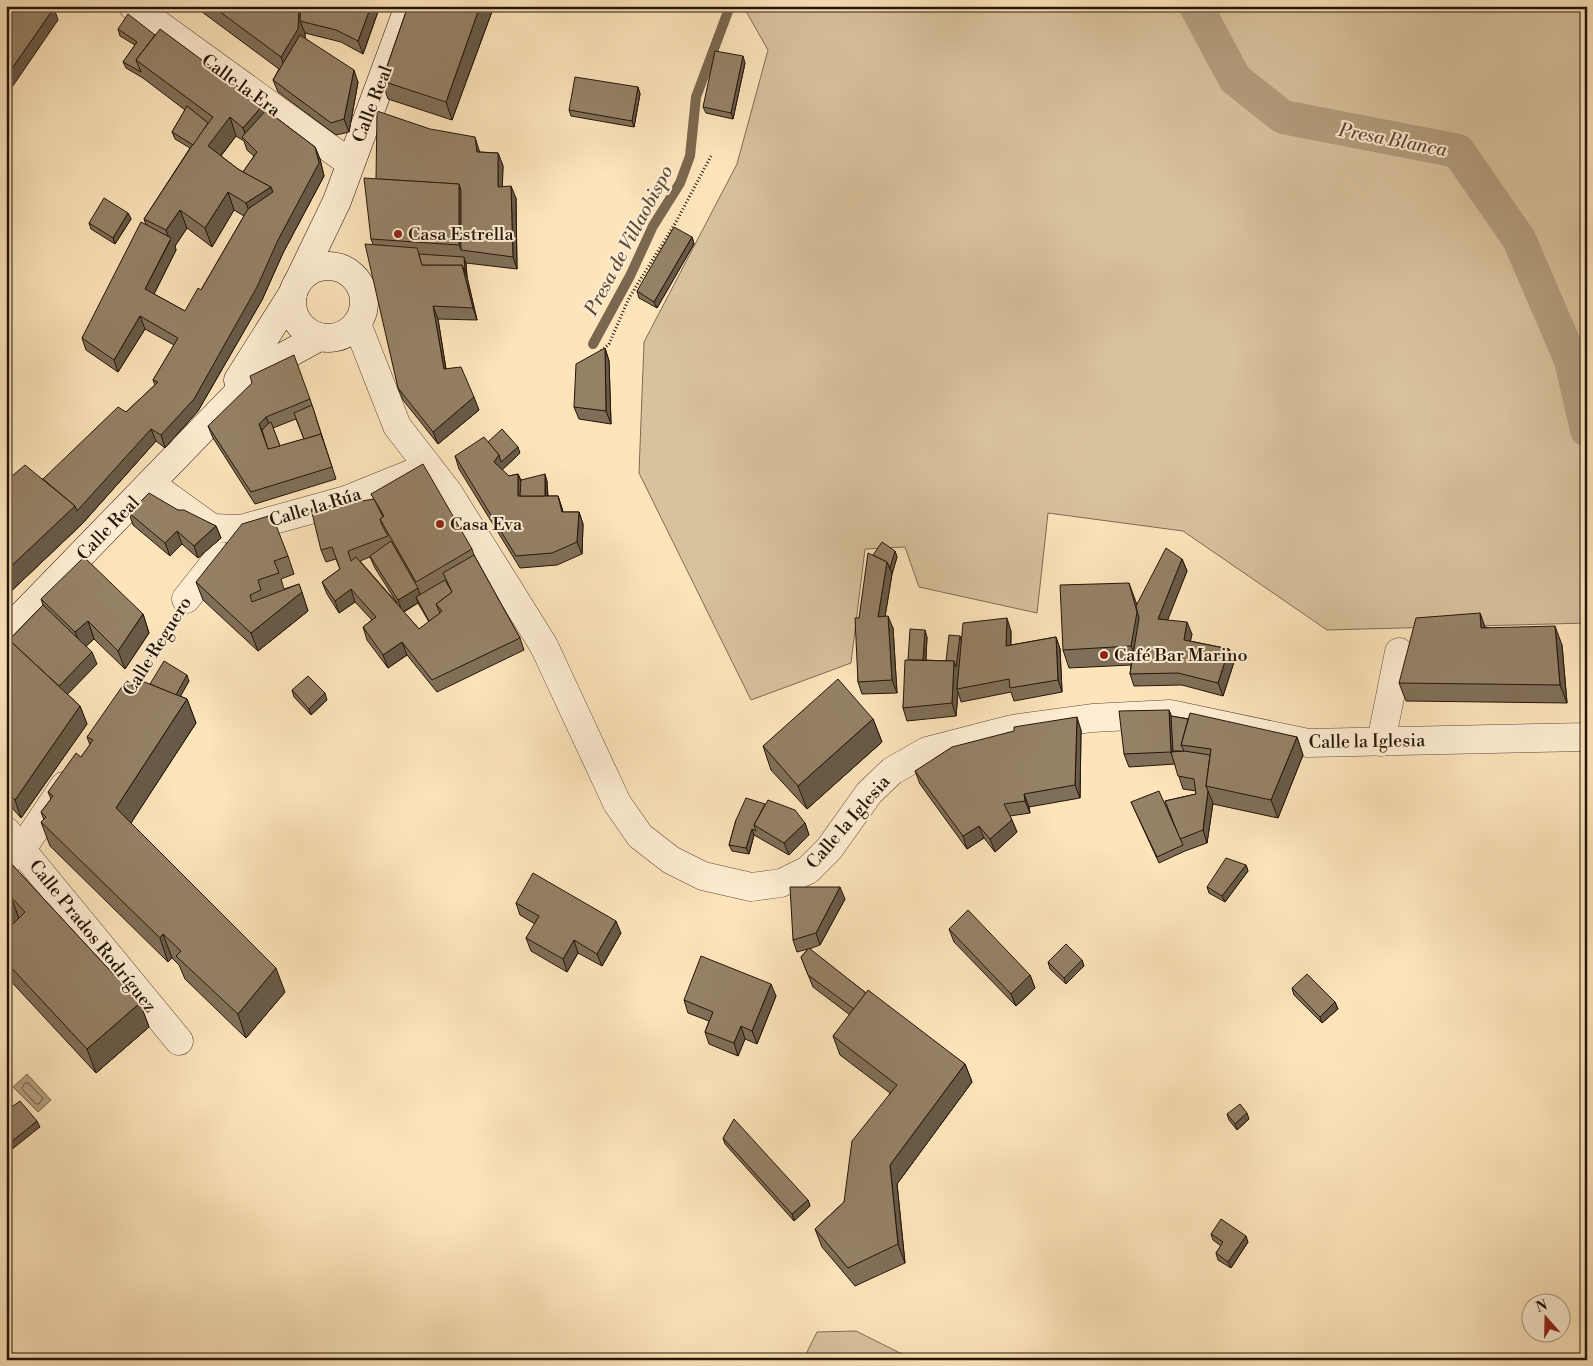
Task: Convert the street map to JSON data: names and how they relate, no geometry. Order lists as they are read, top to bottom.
{
  "streets": {
    "street": [
      "Calle la Era",
      "Calle Real",
      "Calle la Rúa",
      "Calle Reguero",
      "Calle la Iglesia",
      "Calle Prados Rodríguez"
    ]
  },
  "crossings": [
    ["Calle la Era", "Calle Real"],
    ["Calle Real", "Calle la Rúa"],
    ["Calle Real", "Calle la Iglesia"],
    ["Calle la Rúa", "Calle Reguero"],
    ["Calle la Rúa", "Calle la Iglesia"]
  ],
  "water": ["Presa Blanca", "Presa de Villaobispo"],
  "places": ["Casa Estrella", "Casa Eva", "Café Bar Marino"],
  "north": "top"
}
